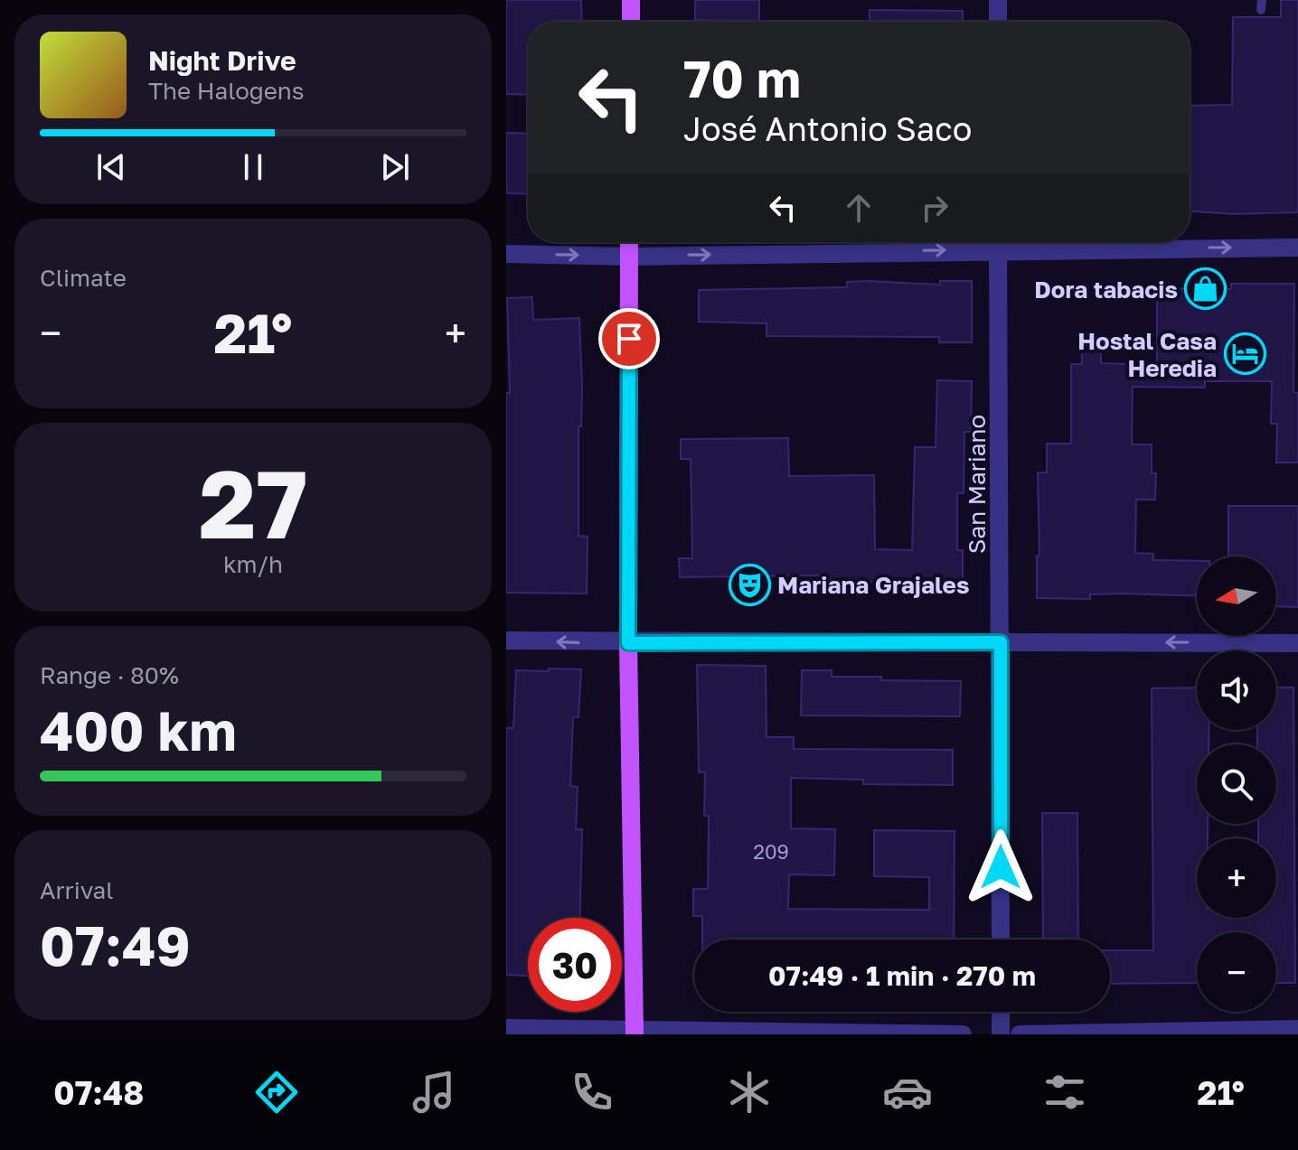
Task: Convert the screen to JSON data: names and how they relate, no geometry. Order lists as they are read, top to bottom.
{
  "streets": {
    "street": ["San Mariano"]
  },
  "places": {
    "shop": ["Dora tabacis"],
    "hotel": ["Hostal Casa Heredia"],
    "theatre": ["Mariana Grajales"]
  },
  "house_numbers": ["209"],
  "north": "left",
  "page": {
    "turn": ["70 m", "José Antonio Saco"],
    "song": ["Night Drive", "The Halogens"],
    "tile": [
      "Climate",
      ["27", "km/h"],
      ["Range · 80%", "400 km"],
      ["Arrival", "07:49"]
    ],
    "heat": ["−", "21°", "+"],
    "map_buttons": ["+", "−"],
    "limit": "30",
    "trip": "07:49 · 1 min · 270 m",
    "tabs": ["07:48", "21°"]
  }
}
